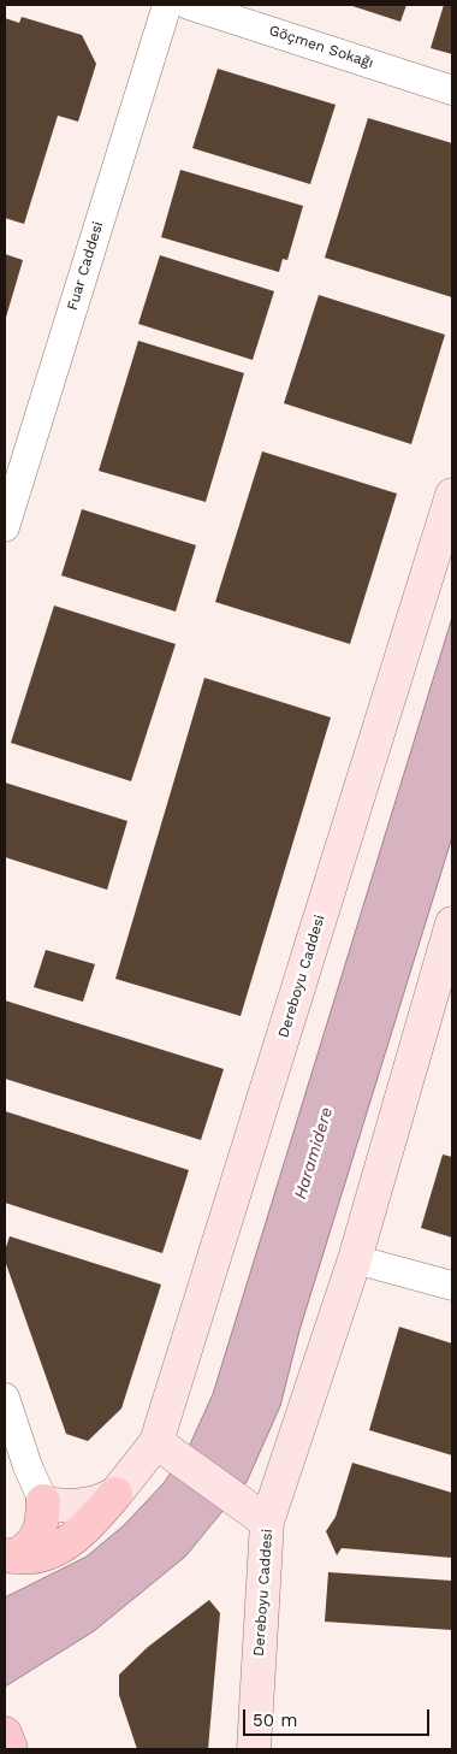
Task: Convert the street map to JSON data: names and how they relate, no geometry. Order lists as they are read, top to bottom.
{
  "streets": {
    "street": ["Göçmen Sokağı", "Fuar Caddesi", "Dereboyu Caddesi"]
  },
  "water": ["Haramidere"],
  "scale_bar": "50 m"
}
